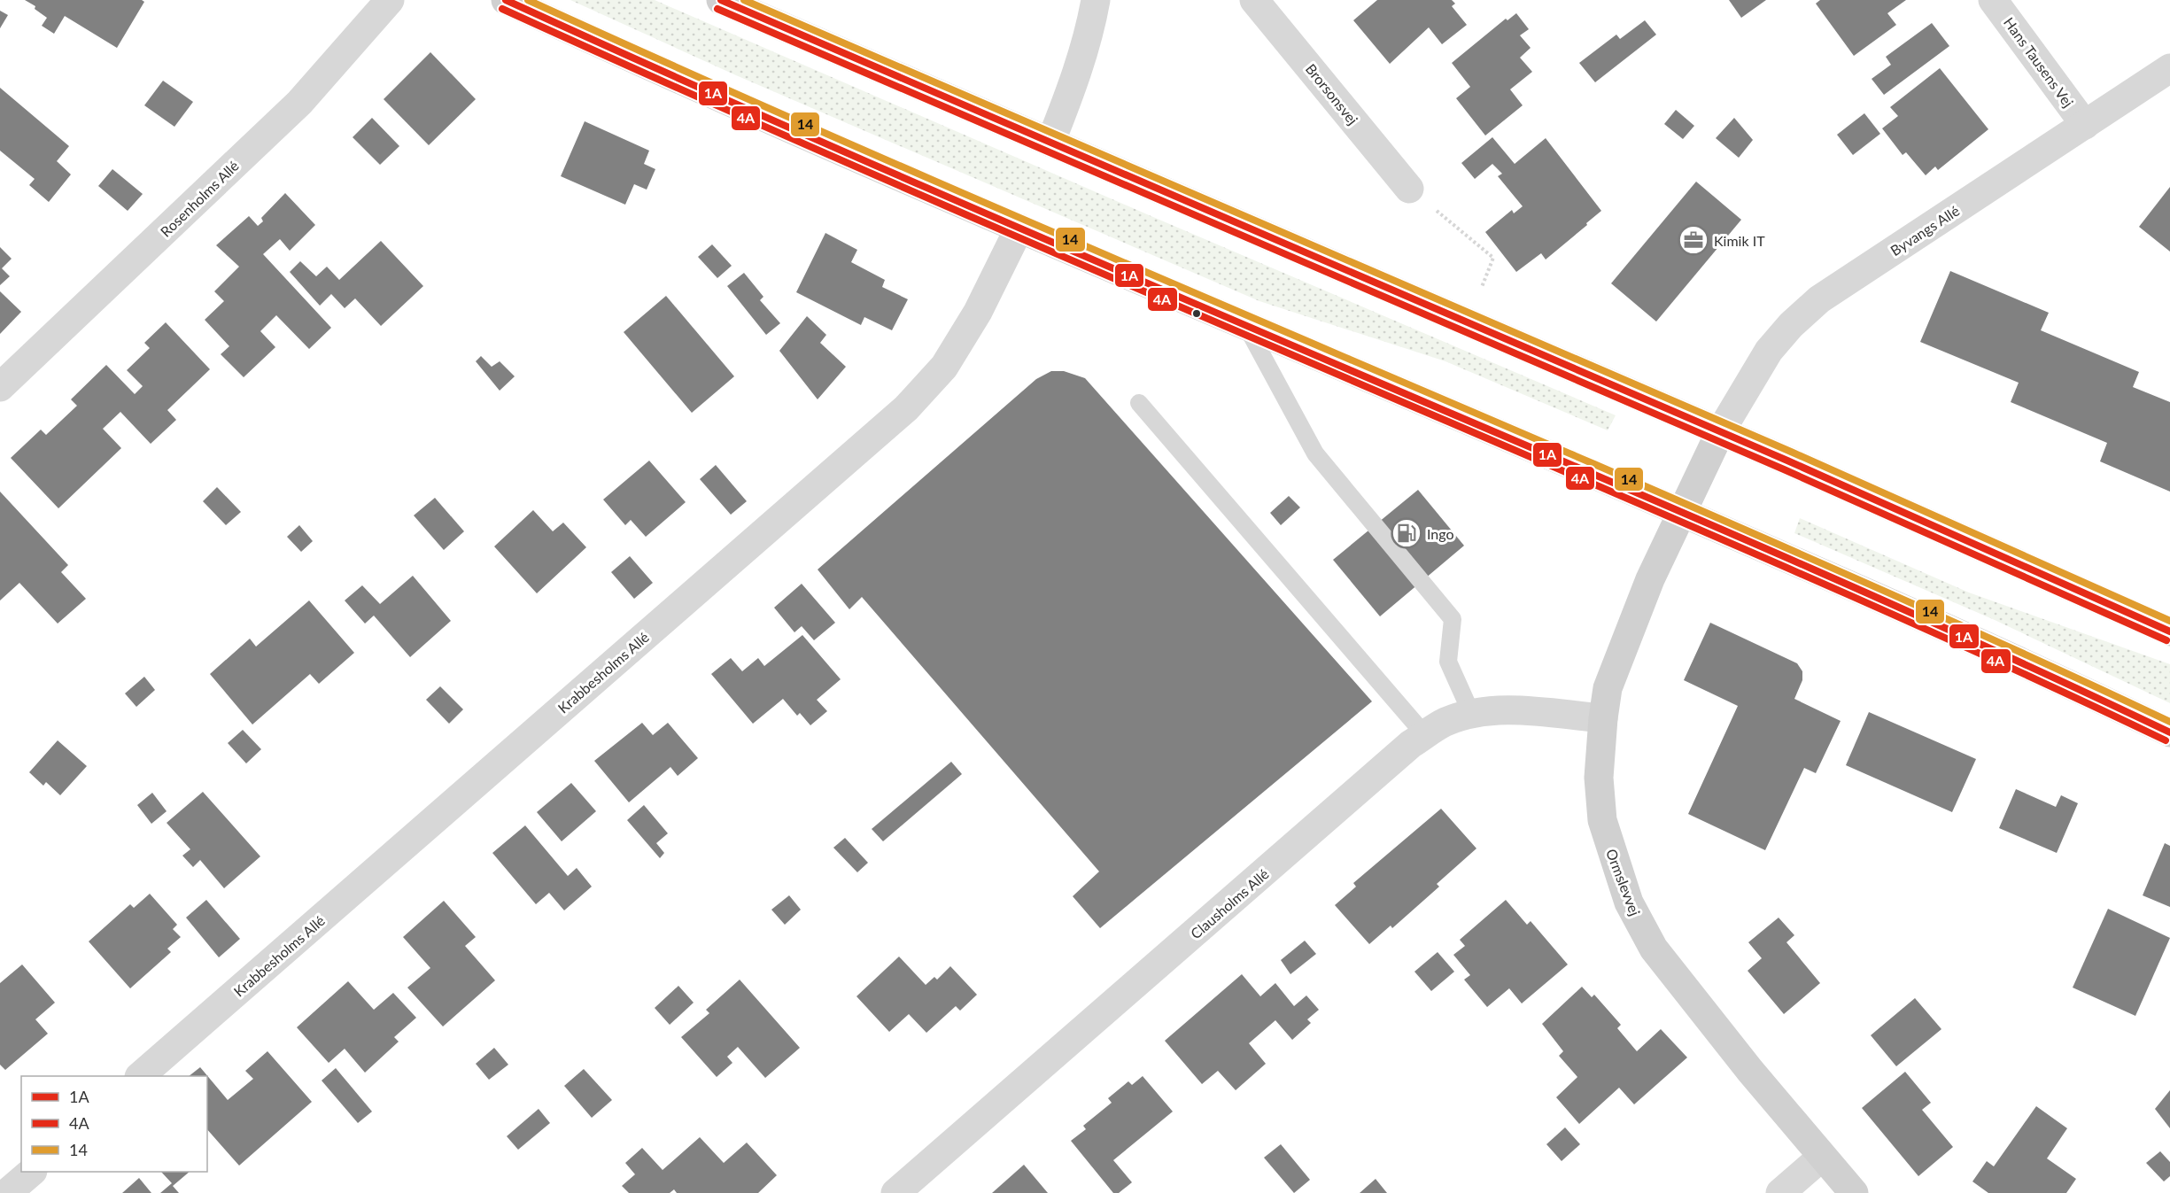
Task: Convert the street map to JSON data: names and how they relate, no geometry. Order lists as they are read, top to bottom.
{
  "streets": {
    "street": [
      "Hans Tausens Vej",
      "Brorsonsvej",
      "Rosenholms Allé",
      "Byvangs Allé",
      "Krabbesholms Allé",
      "Ormslevvej",
      "Clausholms Allé"
    ]
  },
  "crossings": [
    ["Hans Tausens Vej", "Byvangs Allé"],
    ["Byvangs Allé", "Ormslevvej"],
    ["Ormslevvej", "Clausholms Allé"]
  ],
  "places": {
    "office": ["Kimik IT"],
    "fuel station": ["Ingo"]
  },
  "lines": ["transit line 1A", "transit line 14", "transit line 4A"],
  "legend": ["1A", "4A", "14"]
}
